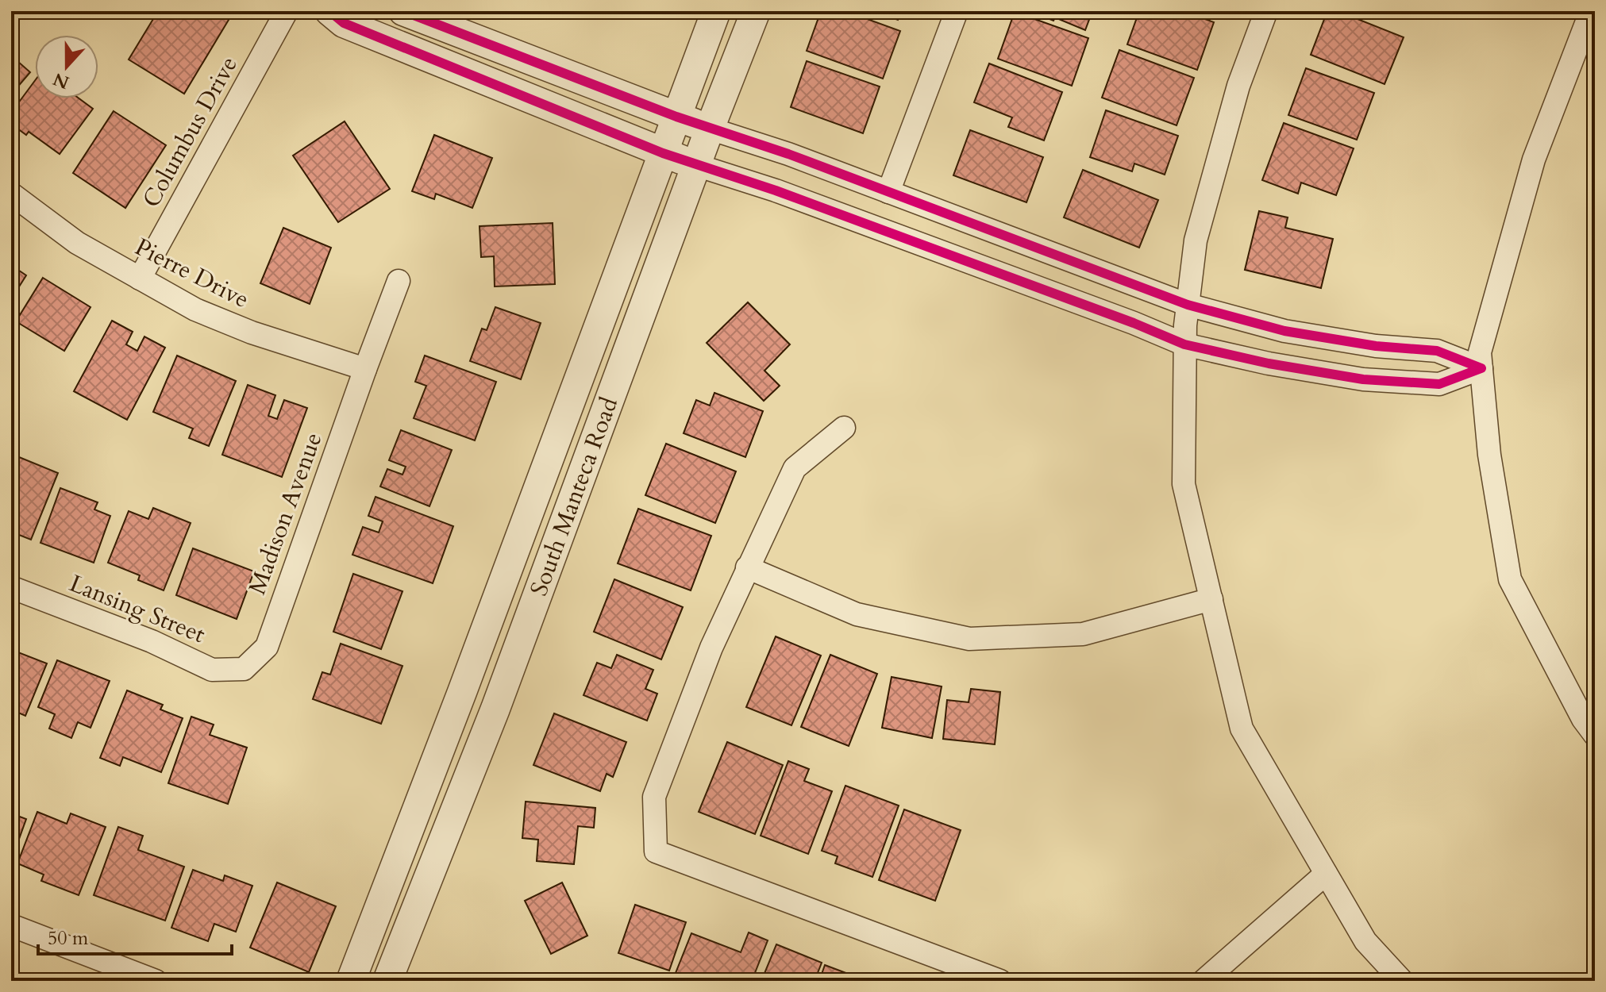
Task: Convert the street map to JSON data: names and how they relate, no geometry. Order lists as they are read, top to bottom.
{
  "streets": {
    "street": [
      "Columbus Drive",
      "Pierre Drive",
      "South Manteca Road",
      "Madison Avenue",
      "Lansing Street"
    ]
  },
  "crossings": [
    ["Columbus Drive", "Pierre Drive"],
    ["Pierre Drive", "Madison Avenue"],
    ["Madison Avenue", "Lansing Street"]
  ],
  "scale_bar": "50 m",
  "north": "bottom"
}
